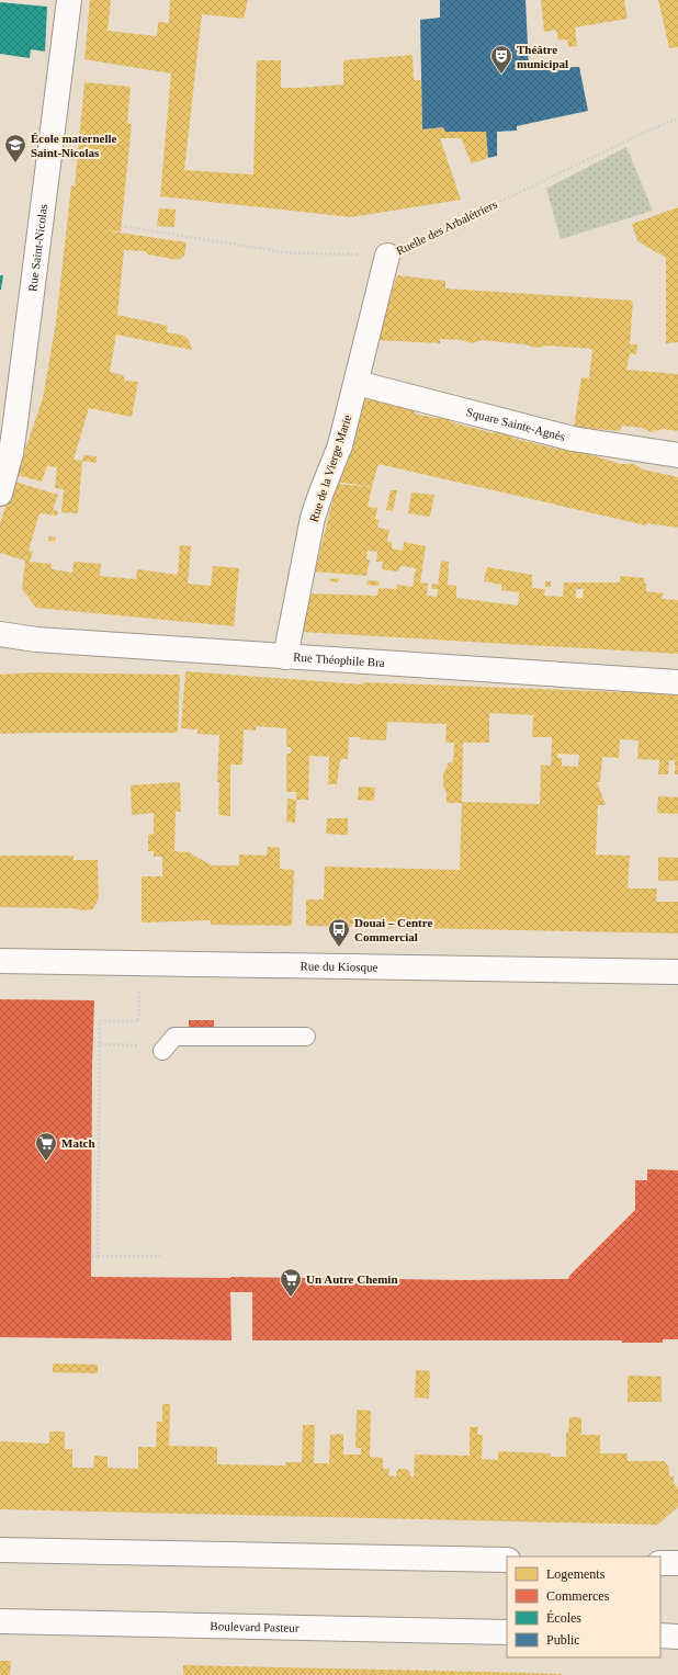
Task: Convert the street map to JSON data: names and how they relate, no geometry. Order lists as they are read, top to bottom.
{
  "streets": {
    "street": [
      "Rue Saint-Nicolas",
      "Square Sainte-Agnès",
      "Rue de la Vierge Marie",
      "Rue Théophile Bra",
      "Rue du Kiosque",
      "Boulevard Pasteur"
    ],
    "path": ["Ruelle des Arbalétriers"]
  },
  "crossings": [
    ["Ruelle des Arbalétriers", "Rue de la Vierge Marie"],
    ["Square Sainte-Agnès", "Rue de la Vierge Marie"],
    ["Rue de la Vierge Marie", "Rue Théophile Bra"]
  ],
  "places": {
    "theatre": ["Théâtre municipal"],
    "school or university": ["École maternelle Saint-Nicolas"],
    "bus stop": ["Douai – Centre Commercial"],
    "supermarket": ["Match", "Un Autre Chemin"]
  },
  "legend": [
    "Logements",
    "Commerces",
    "Écoles",
    "Public"
  ]
}
